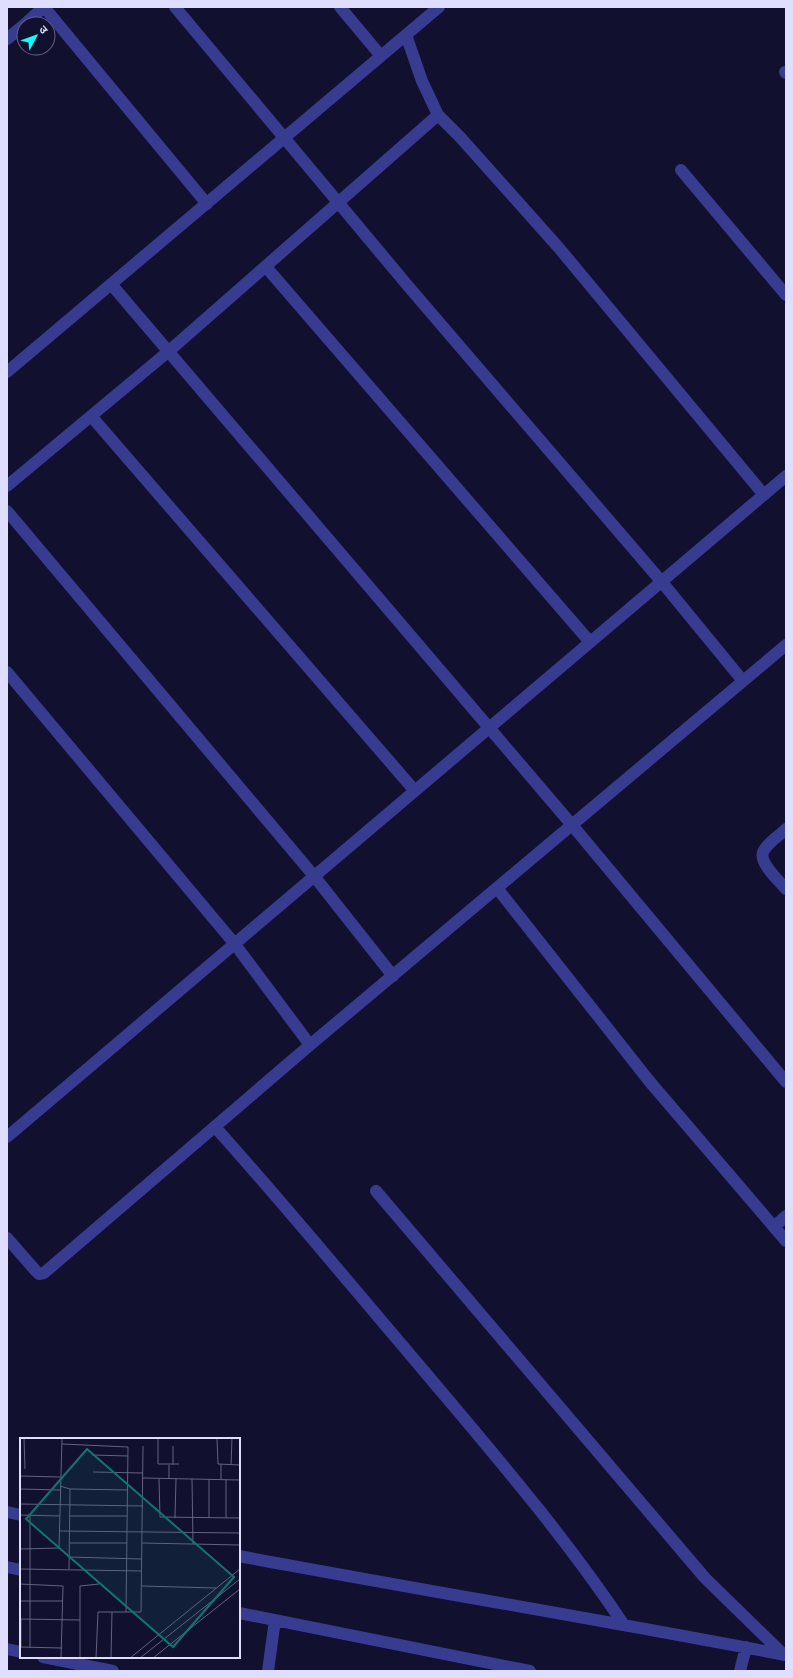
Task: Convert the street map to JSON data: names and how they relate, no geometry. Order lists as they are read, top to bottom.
{
  "north": "top right"
}
